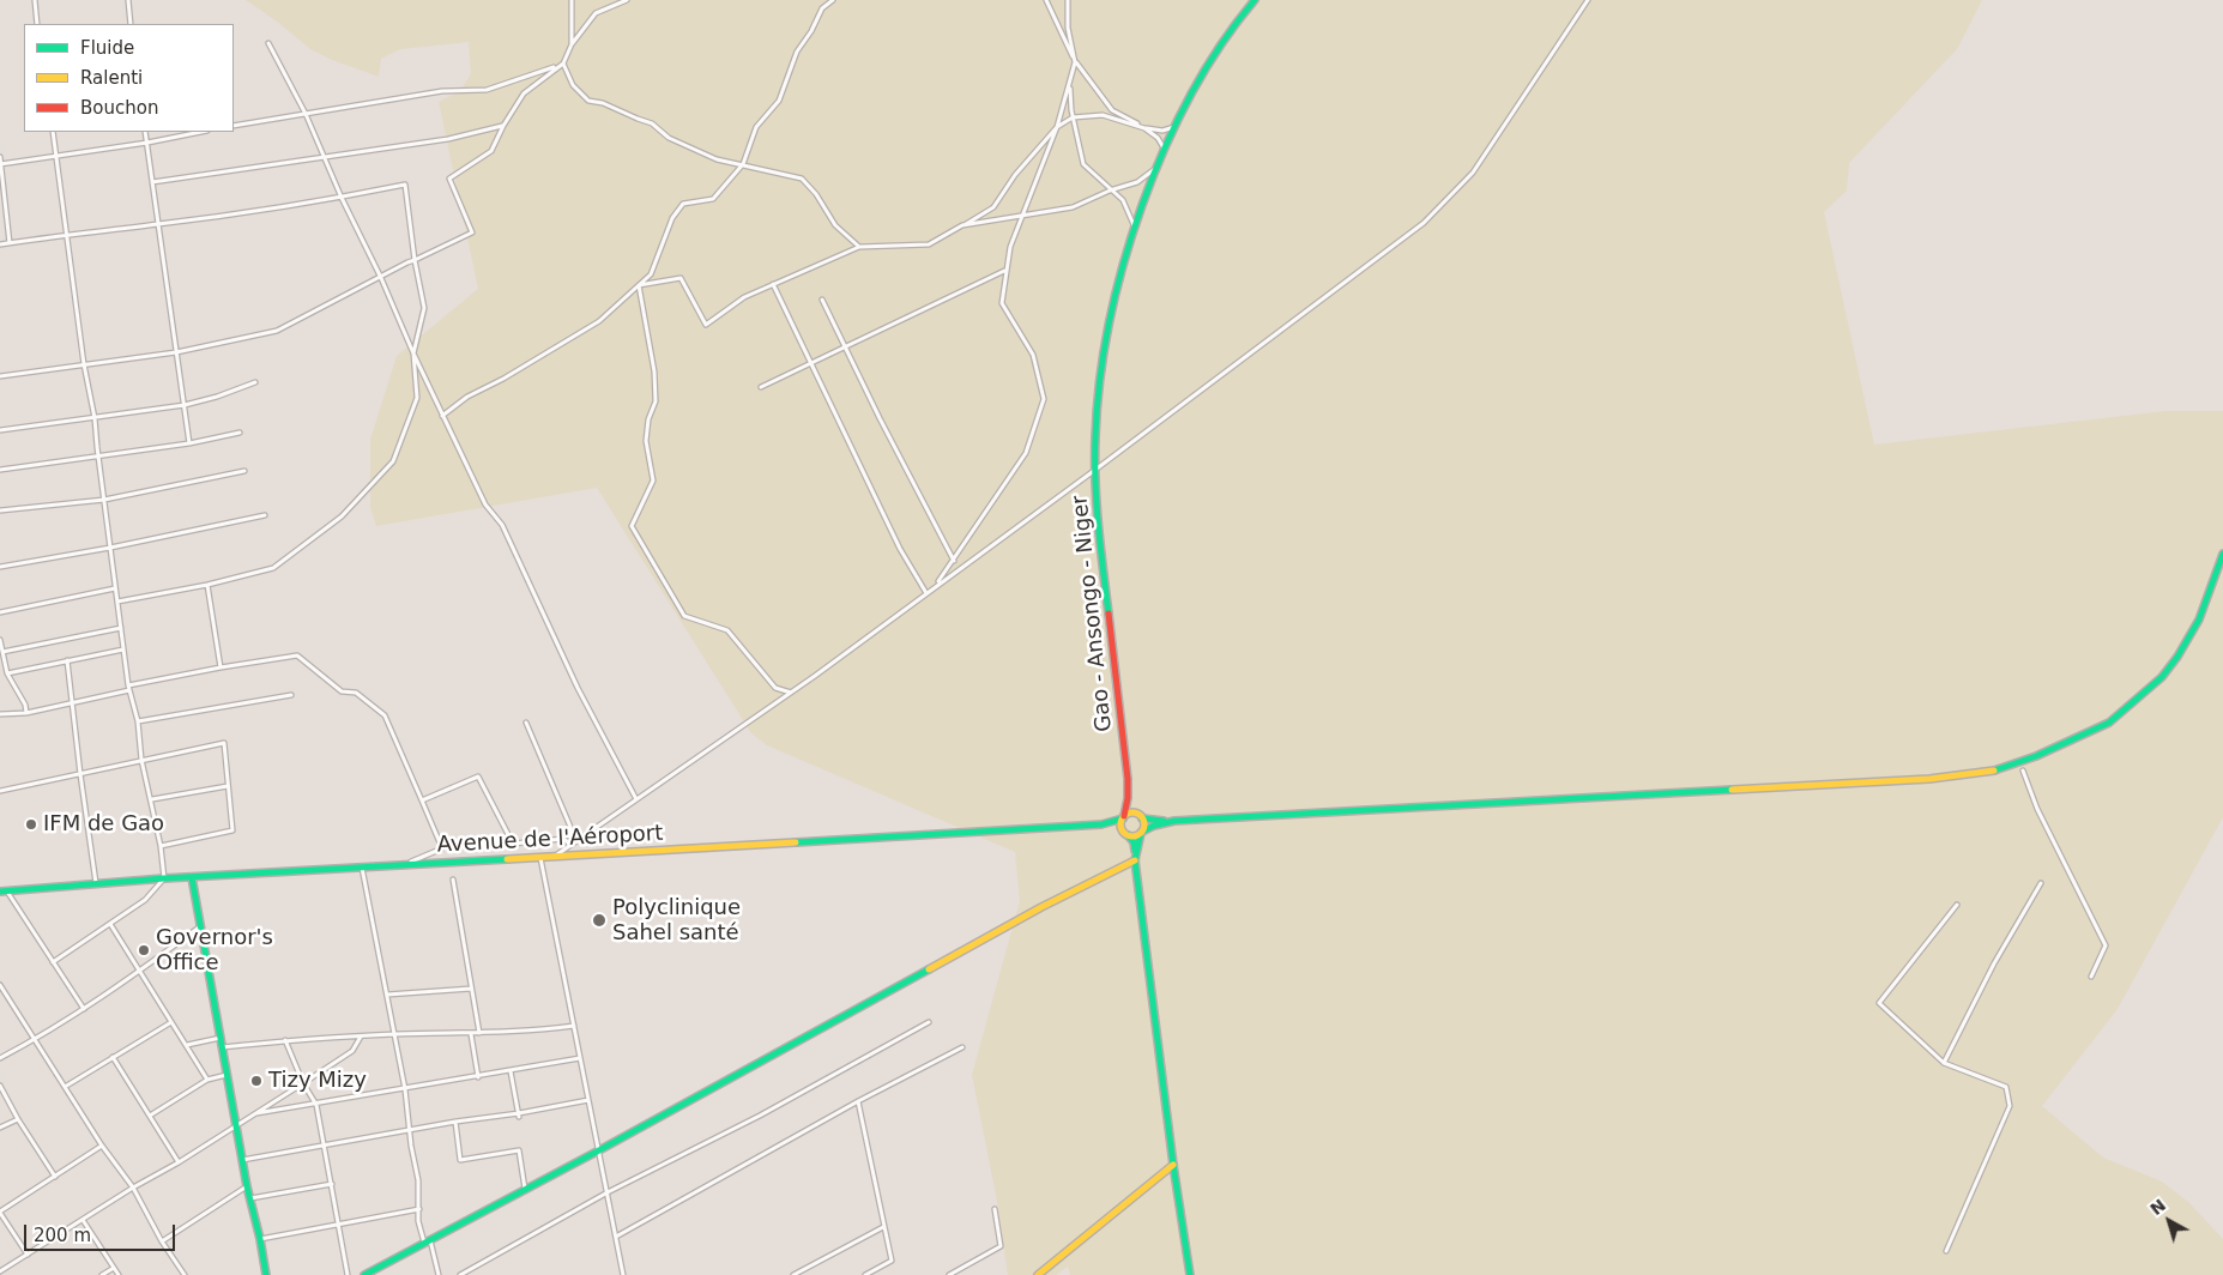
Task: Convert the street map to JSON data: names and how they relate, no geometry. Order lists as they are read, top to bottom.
{
  "streets": {
    "street": ["Gao - Ansongo - Niger", "Avenue de l'Aéroport"]
  },
  "places": [
    "IFM de Gao",
    "Polyclinique Sahel santé",
    "Governor's Office",
    "Tizy Mizy"
  ],
  "legend": ["Fluide", "Ralenti", "Bouchon"],
  "scale_bar": "200 m",
  "north": "top left"
}
